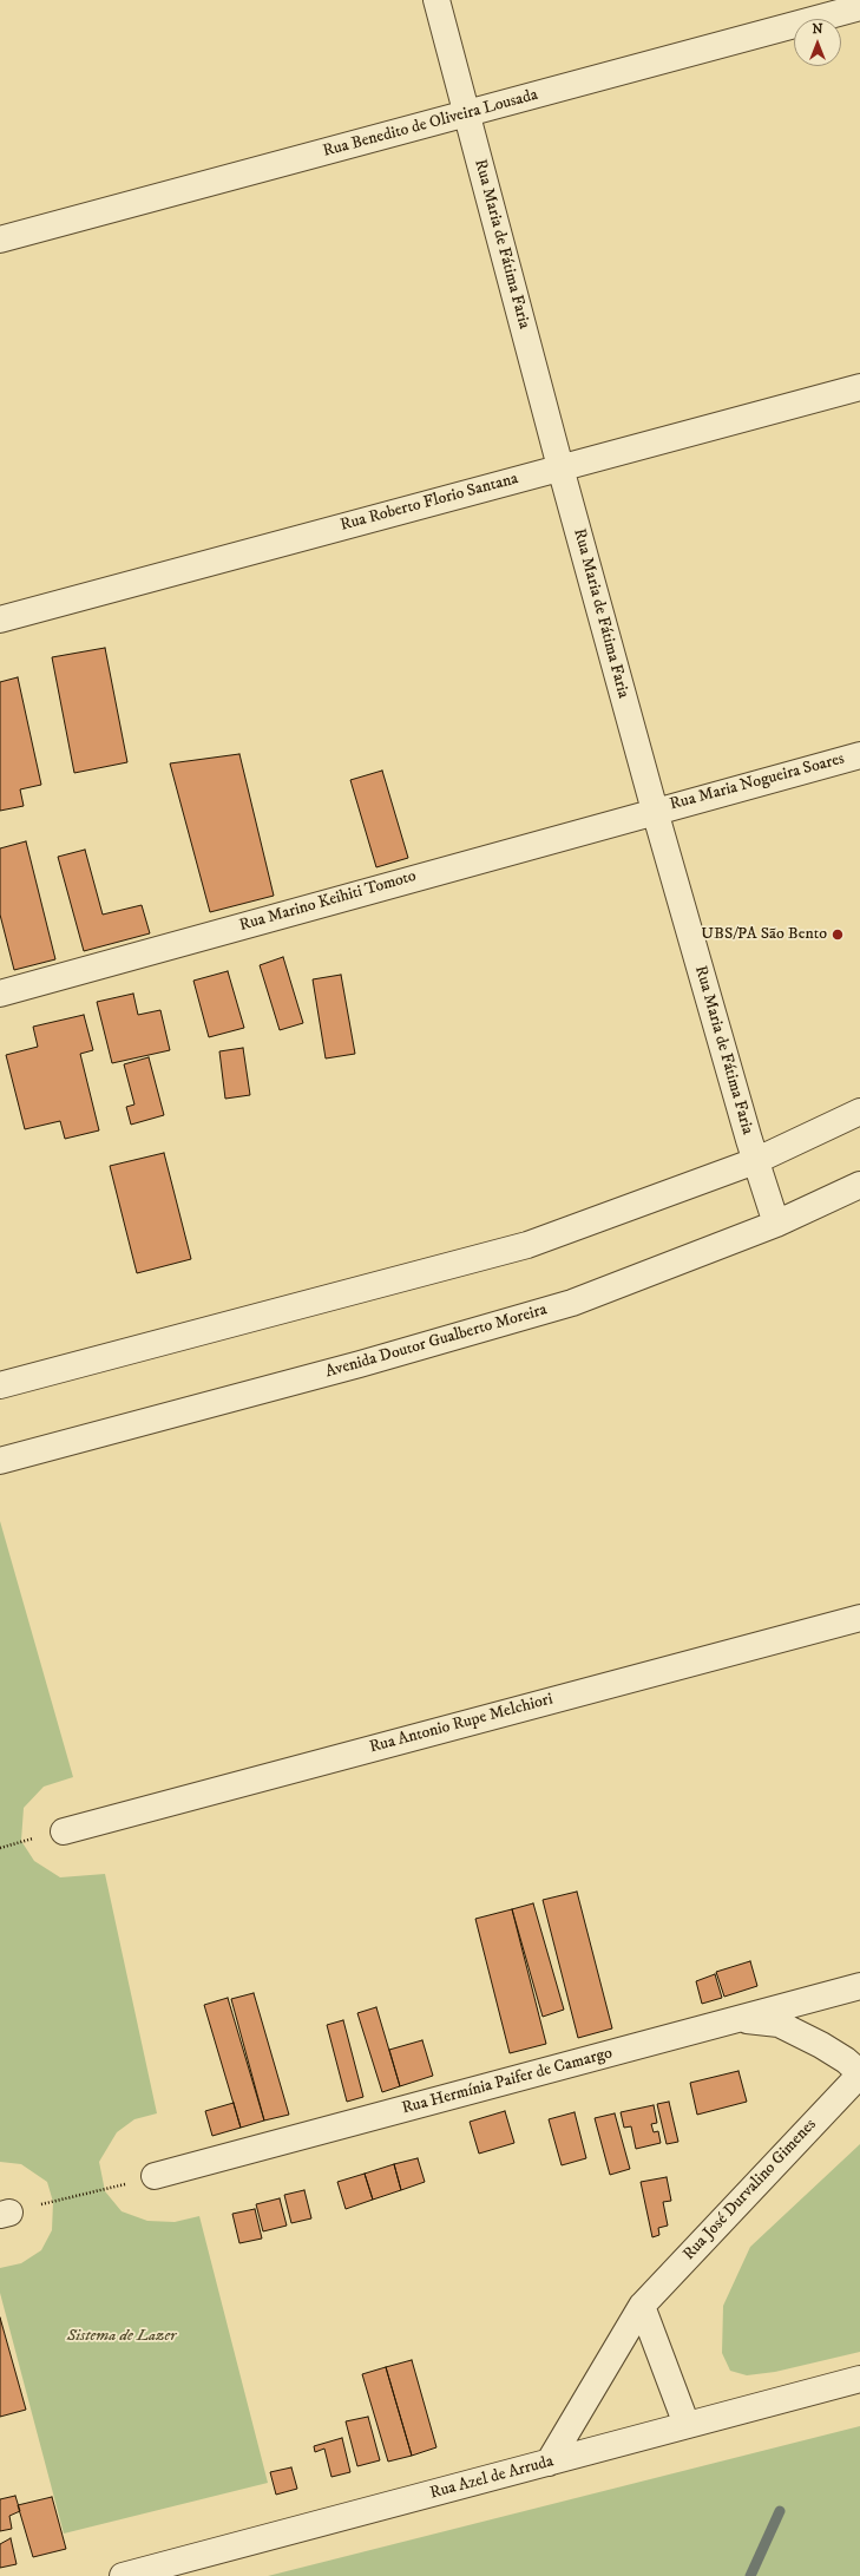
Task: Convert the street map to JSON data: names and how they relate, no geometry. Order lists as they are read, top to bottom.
{
  "streets": {
    "street": [
      "Rua Benedito de Oliveira Lousada",
      "Rua Maria de Fátima Faria",
      "Rua Roberto Florio Santana",
      "Rua Maria Nogueira Soares",
      "Rua Marino Keihiti Tomoto",
      "Avenida Doutor Gualberto Moreira",
      "Rua Antonio Rupe Melchiori",
      "Rua Hermínia Paifer de Camargo",
      "Rua José Durvalino Gimenes",
      "Rua Azel de Arruda"
    ]
  },
  "crossings": [
    ["Rua Benedito de Oliveira Lousada", "Rua Maria de Fátima Faria"],
    ["Rua Maria de Fátima Faria", "Rua Roberto Florio Santana"],
    ["Rua Maria de Fátima Faria", "Rua Maria Nogueira Soares"],
    ["Rua Maria de Fátima Faria", "Rua Marino Keihiti Tomoto"],
    ["Rua Maria de Fátima Faria", "Avenida Doutor Gualberto Moreira"],
    ["Rua Maria Nogueira Soares", "Rua Marino Keihiti Tomoto"],
    ["Rua José Durvalino Gimenes", "Rua Azel de Arruda"]
  ],
  "parks": ["Sistema de Lazer"],
  "places": ["UBS/PA São Bento"],
  "north": "top"
}
